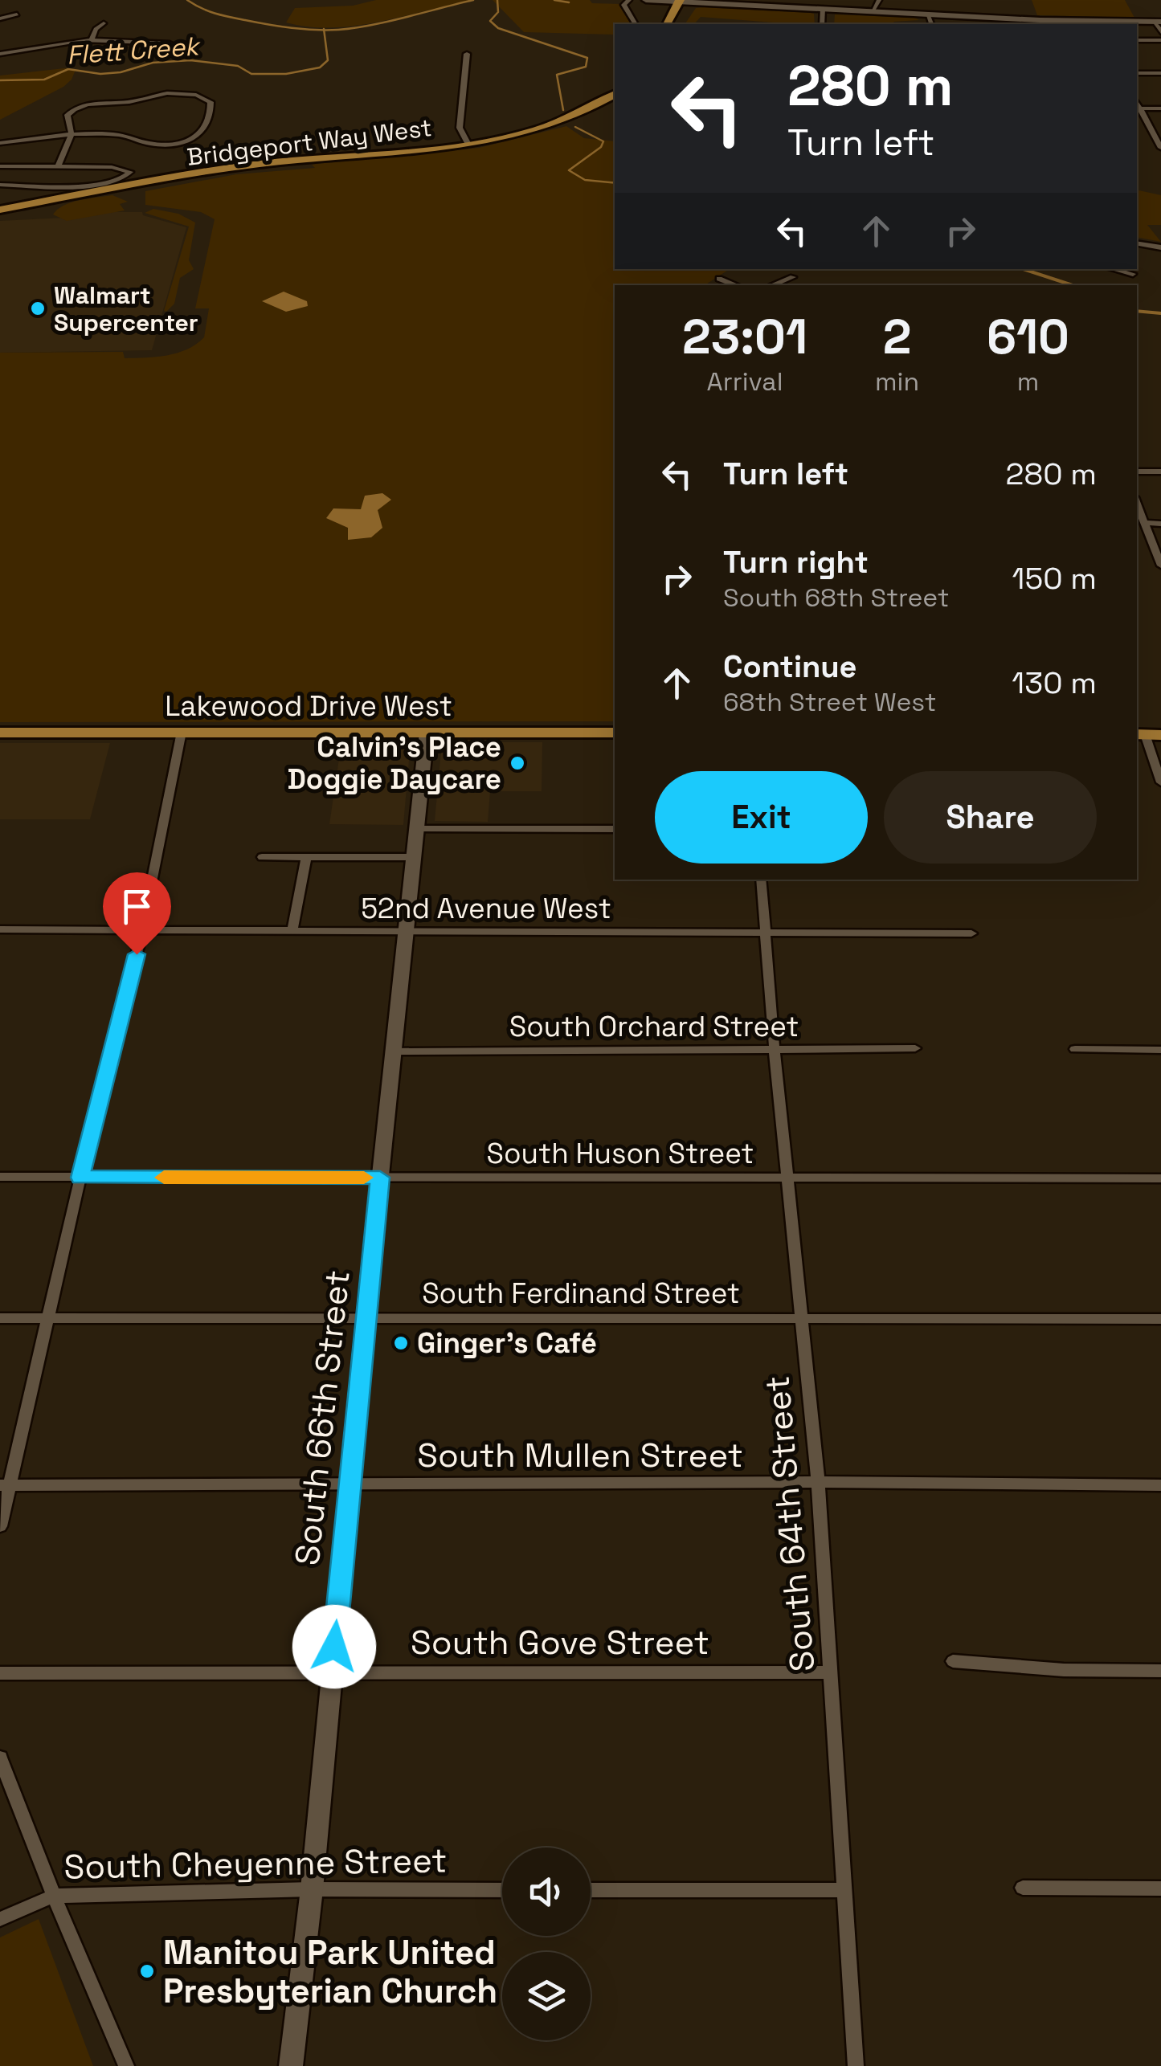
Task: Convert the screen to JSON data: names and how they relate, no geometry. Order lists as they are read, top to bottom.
{
  "streets": {
    "main road": ["Bridgeport Way West", "Lakewood Drive West"],
    "street": [
      "52nd Avenue West",
      "South Orchard Street",
      "South Huson Street",
      "South Ferdinand Street",
      "South 66th Street",
      "South Mullen Street",
      "South 64th Street",
      "South Gove Street",
      "South Cheyenne Street"
    ]
  },
  "crossings": [
    ["Lakewood Drive West", "South 66th Street"],
    ["52nd Avenue West", "South 66th Street"],
    ["52nd Avenue West", "South 64th Street"],
    ["South Orchard Street", "South 66th Street"],
    ["South Orchard Street", "South 64th Street"],
    ["South Huson Street", "South 66th Street"],
    ["South Huson Street", "South 64th Street"],
    ["South Ferdinand Street", "South 66th Street"],
    ["South Ferdinand Street", "South 64th Street"],
    ["South 66th Street", "South Mullen Street"],
    ["South 66th Street", "South Gove Street"],
    ["South 66th Street", "South Cheyenne Street"],
    ["South Mullen Street", "South 64th Street"],
    ["South 64th Street", "South Gove Street"]
  ],
  "water": ["Flett Creek"],
  "places": [
    "Walmart Supercenter",
    "Calvin's Place Doggie Daycare",
    "Ginger's Café",
    "Manitou Park United Presbyterian Church"
  ],
  "page": {
    "turn": ["280 m", "Turn left"],
    "eta": [
      "23:01",
      "Arrival",
      "2",
      "min",
      "610",
      "m"
    ],
    "list": [
      {
        "name": "Turn left",
        "value": "280 m"
      },
      {
        "name": "Turn right",
        "note": "South 68th Street",
        "value": "150 m"
      },
      {
        "name": "Continue",
        "note": "68th Street West",
        "value": "130 m"
      }
    ],
    "buttons": ["Exit", "Share"]
  }
}
